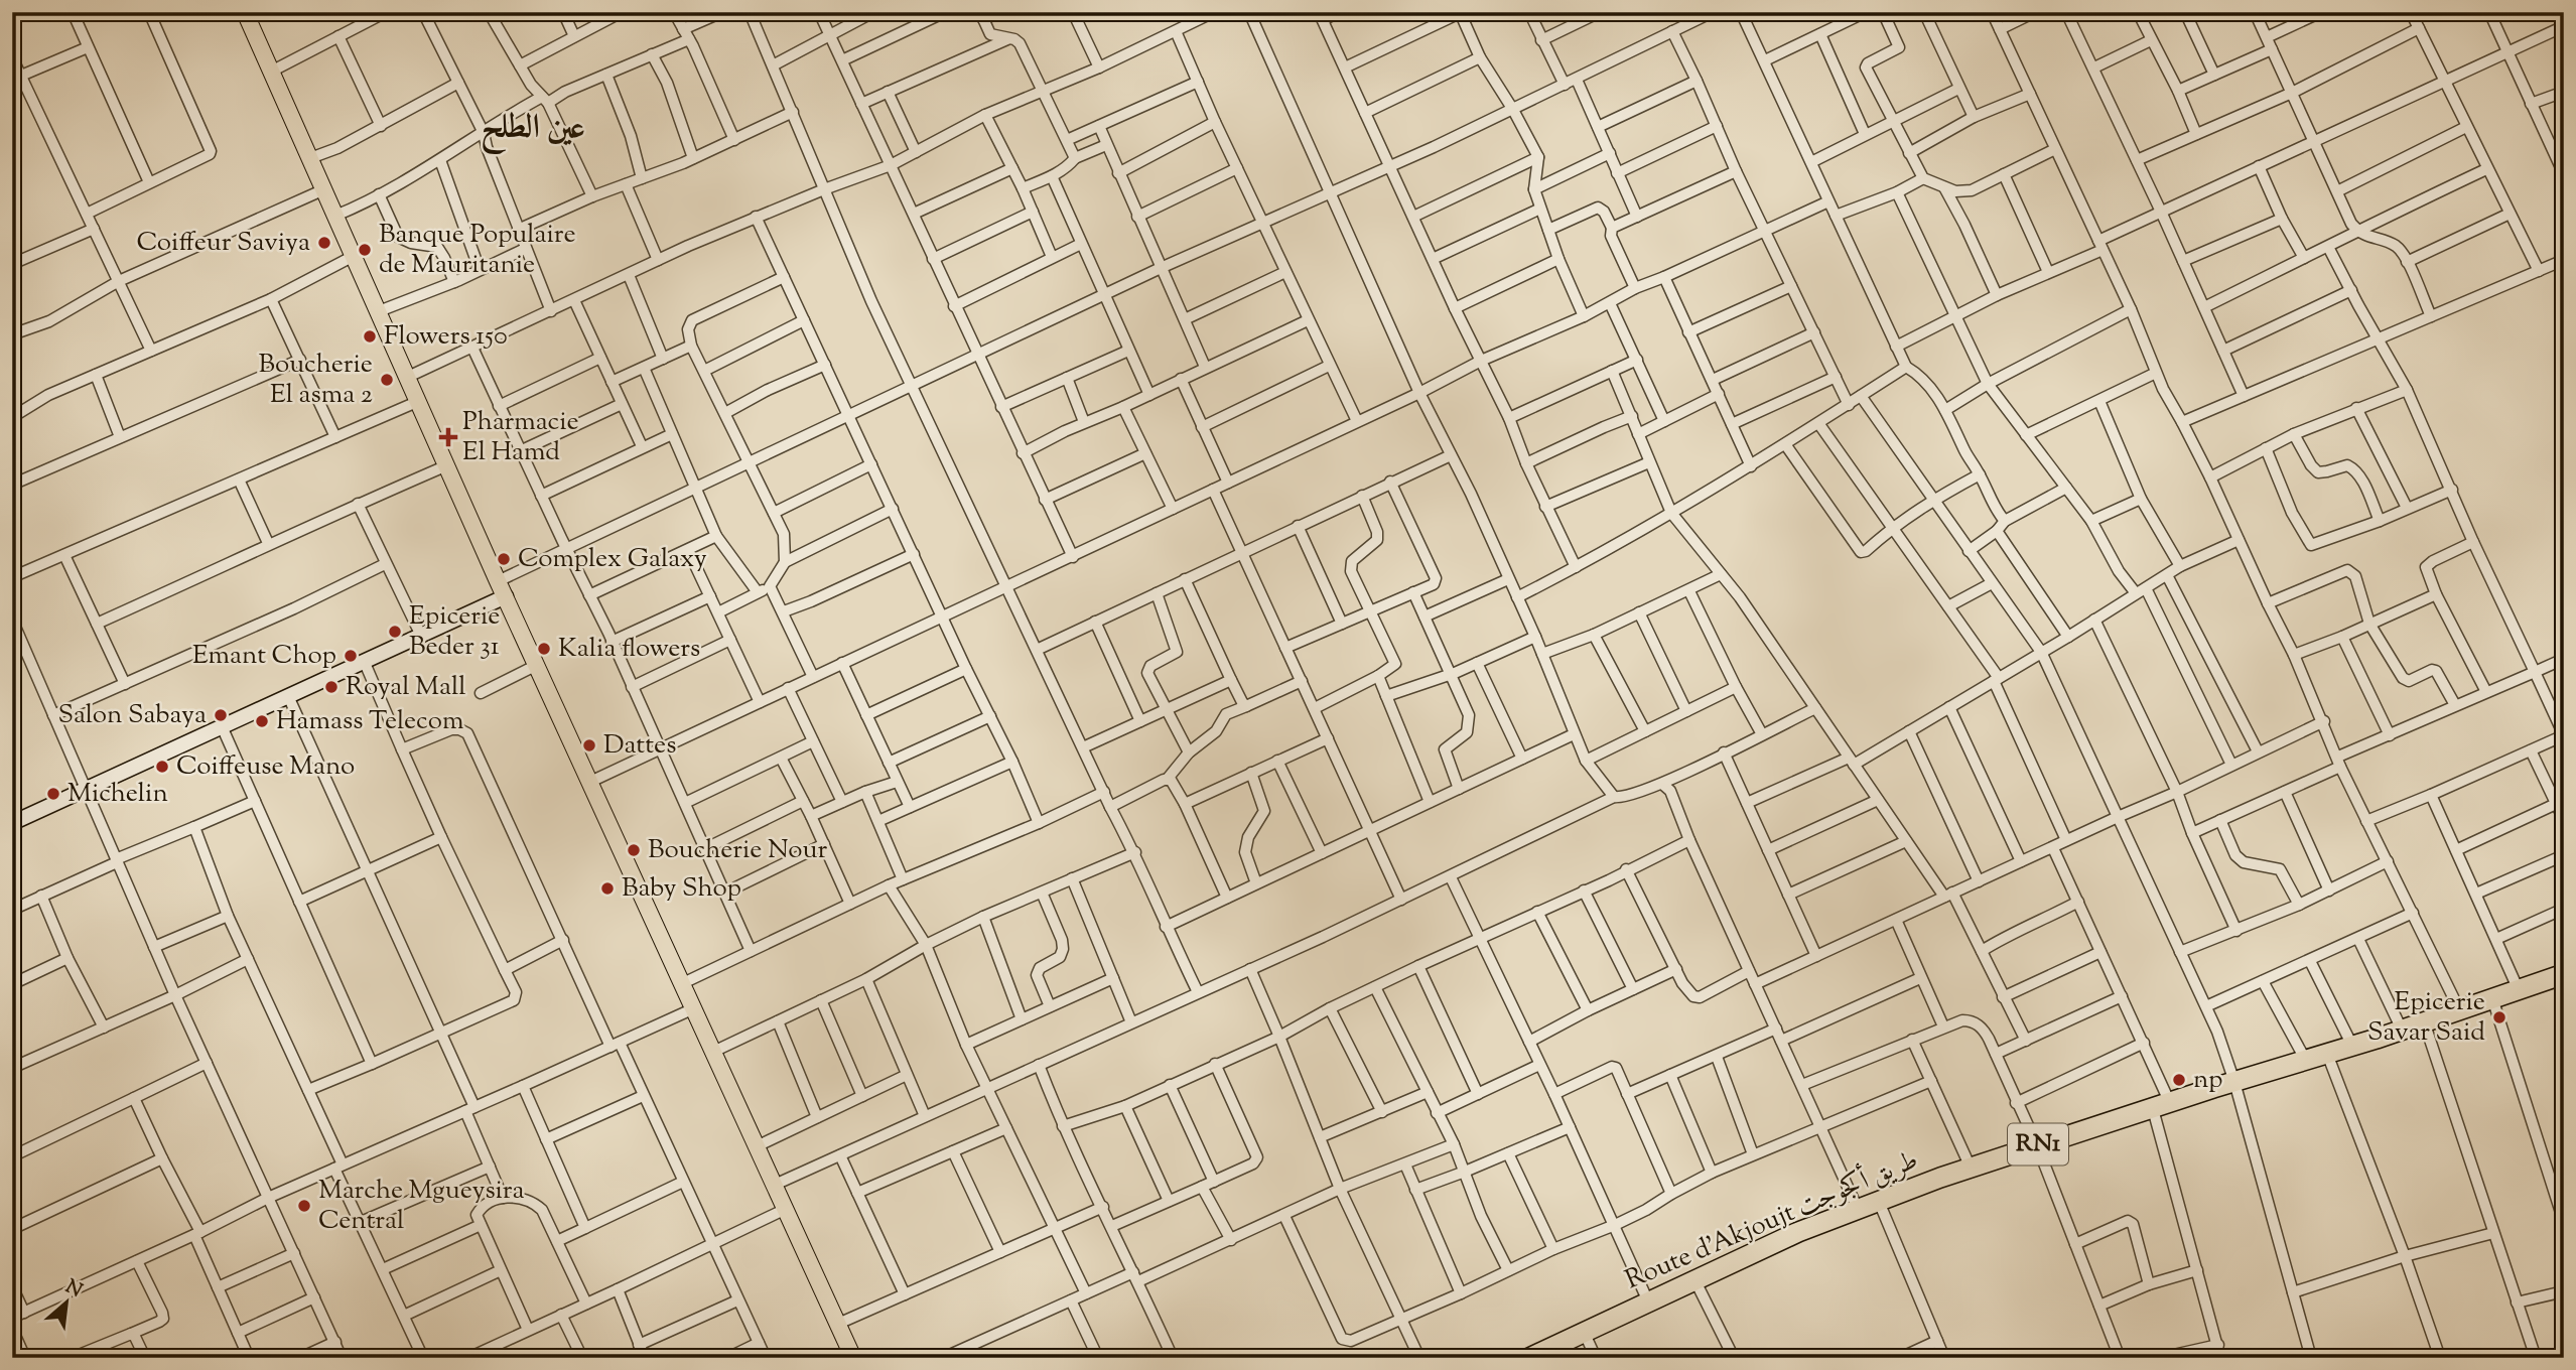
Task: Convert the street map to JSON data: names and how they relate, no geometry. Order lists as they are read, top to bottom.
{
  "streets": {
    "highway": ["RN1", "Route d'Akjoujt طريق أكجوجت"]
  },
  "districts": ["عين الطلح"],
  "places": {
    "other": [
      "Coiffeur Saviya",
      "Banque Populaire de Mauritanie",
      "Flowers 150",
      "Boucherie El asma 2",
      "Complex Galaxy",
      "Epicerie Beder 31",
      "Kalia flowers",
      "Emant Chop",
      "Royal Mall",
      "Salon Sabaya",
      "Hamass Telecom",
      "Dattes",
      "Coiffeuse Mano",
      "Michelin",
      "Boucherie Nour",
      "Baby Shop",
      "Epicerie Savar Said",
      "np",
      "Marche Mgueysira Central"
    ],
    "health": ["Pharmacie El Hamd"]
  },
  "north": "top right"
}
